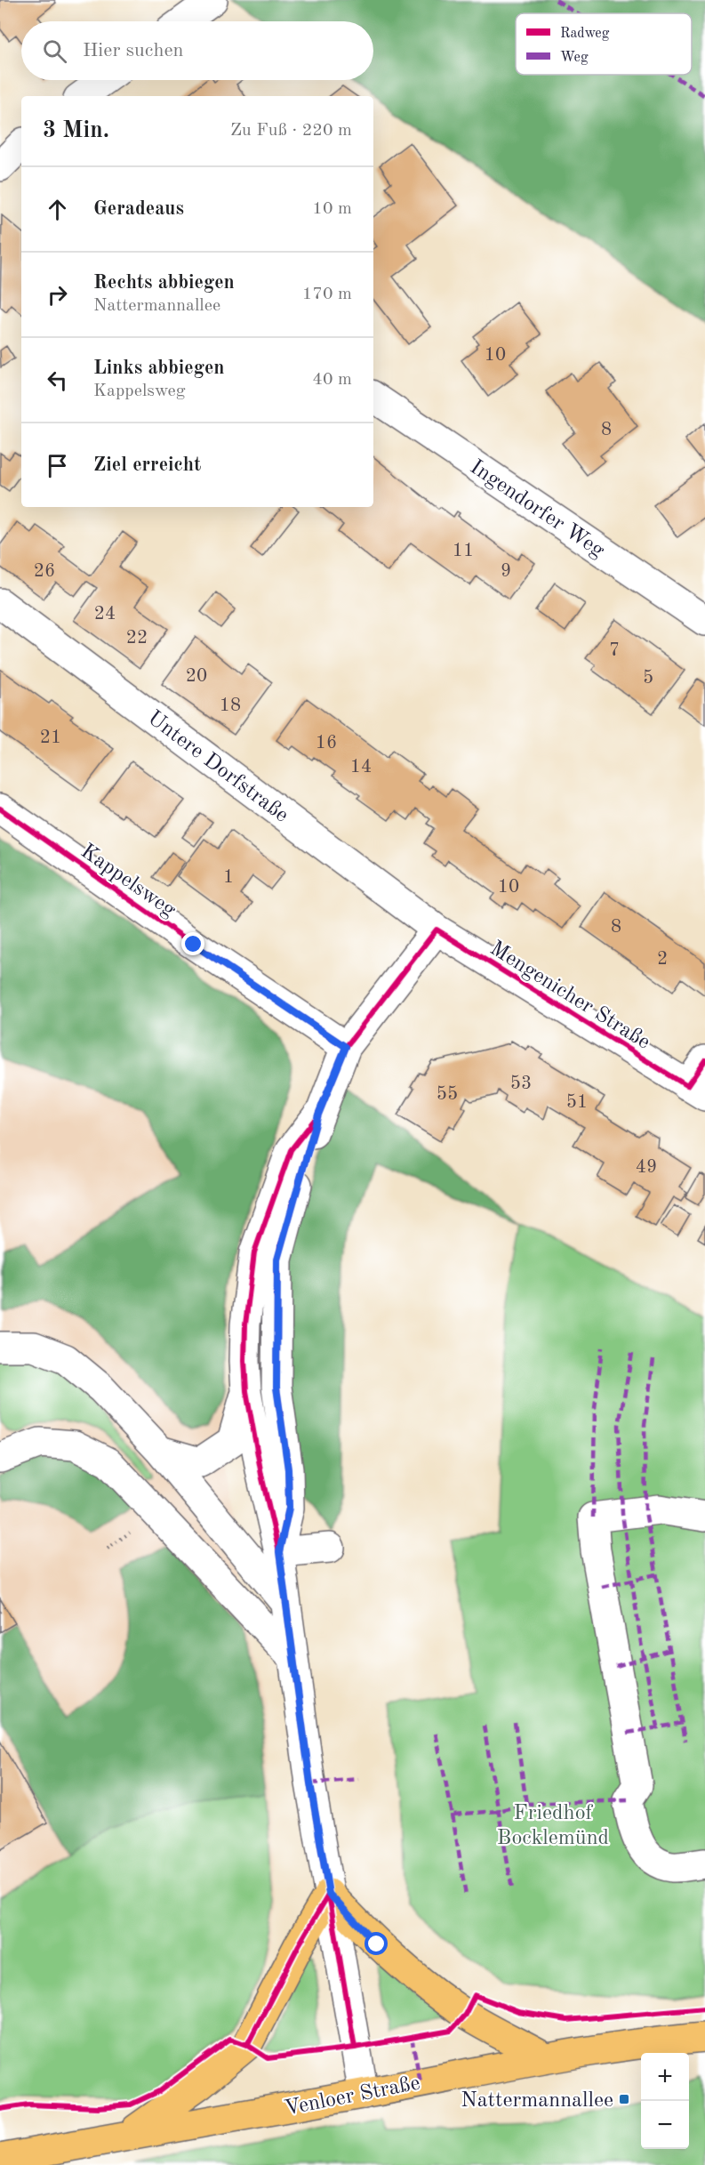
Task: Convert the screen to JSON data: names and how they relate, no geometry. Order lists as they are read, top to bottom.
{
  "streets": {
    "main road": ["Venloer Straße"],
    "street": [
      "Ingendorfer Weg",
      "Untere Dorfstraße",
      "Kappelsweg",
      "Mengenicher Straße"
    ]
  },
  "crossings": [
    ["Untere Dorfstraße", "Mengenicher Straße"]
  ],
  "parks": ["Friedhof Bocklemünd"],
  "places": {
    "transit": ["Nattermannallee"]
  },
  "house_numbers": [
    "10",
    "8",
    "11",
    "26",
    "9",
    "24",
    "22",
    "7",
    "20",
    "5",
    "18",
    "21",
    "16",
    "14",
    "1",
    "10",
    "8",
    "2",
    "53",
    "55",
    "51",
    "49"
  ],
  "legend": ["Radweg", "Weg"],
  "page": {
    "search": "Hier suchen",
    "heading": ["3 Min.", "Zu Fuß · 220 m"],
    "list": [
      ["Geradeaus", "10 m"],
      ["Rechts abbiegen", "Nattermannallee", "170 m"],
      ["Links abbiegen", "Kappelsweg", "40 m"],
      "Ziel erreicht"
    ],
    "map_buttons": ["+", "−"]
  }
}
